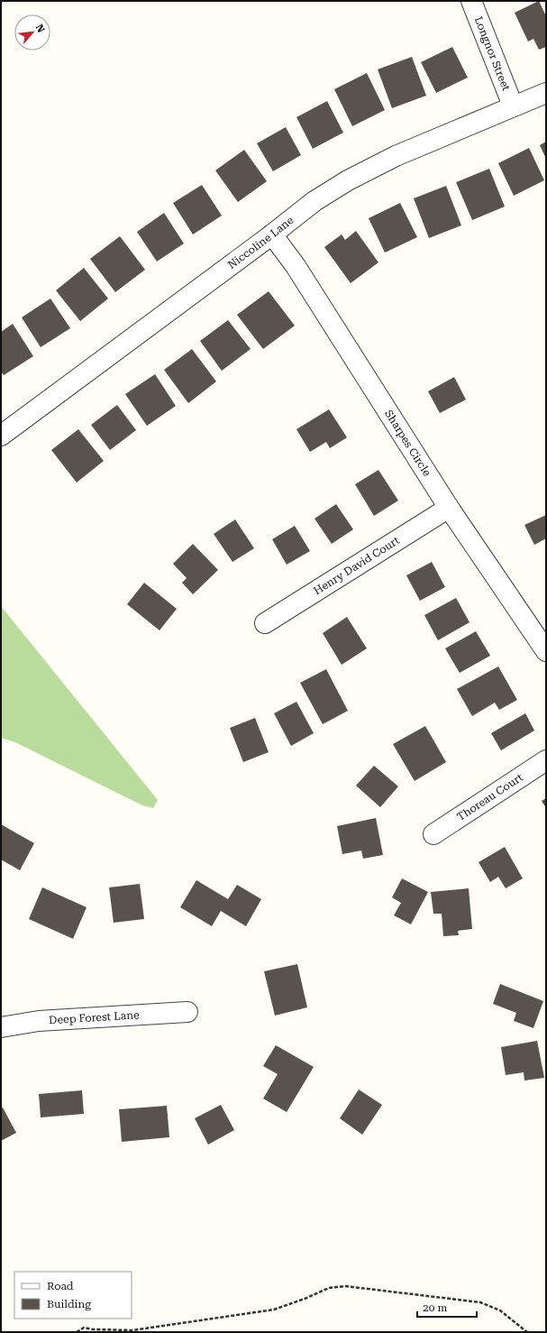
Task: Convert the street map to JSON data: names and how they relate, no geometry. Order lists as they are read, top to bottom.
{
  "streets": {
    "street": [
      "Longnor Street",
      "Niccoline Lane",
      "Sharpes Circle",
      "Henry David Court",
      "Thoreau Court",
      "Deep Forest Lane"
    ]
  },
  "crossings": [
    ["Longnor Street", "Niccoline Lane"],
    ["Niccoline Lane", "Sharpes Circle"],
    ["Sharpes Circle", "Henry David Court"]
  ],
  "legend": ["Road", "Building"],
  "scale_bar": "20 m",
  "north": "top right"
}
